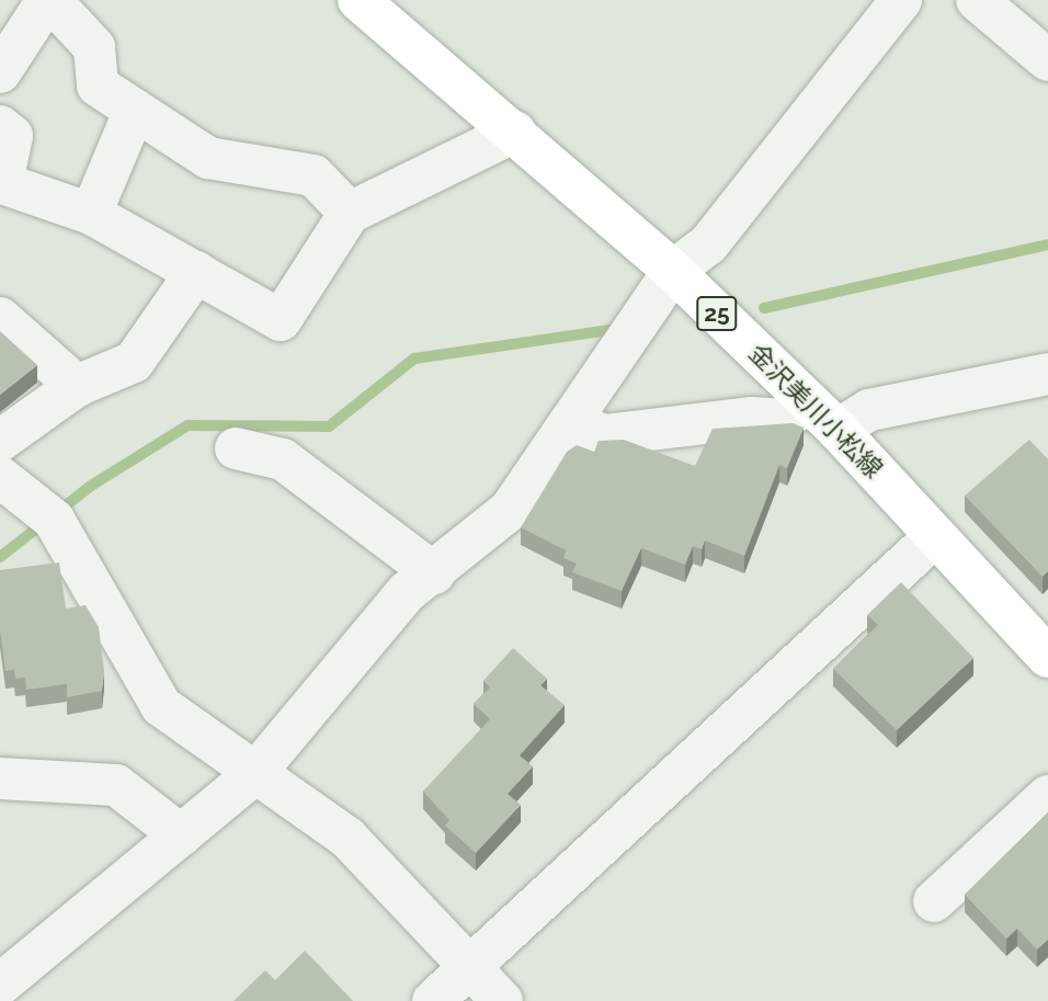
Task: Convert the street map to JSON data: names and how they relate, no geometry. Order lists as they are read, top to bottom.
{
  "streets": {
    "main road": ["25", "金沢美川小松線"]
  }
}
